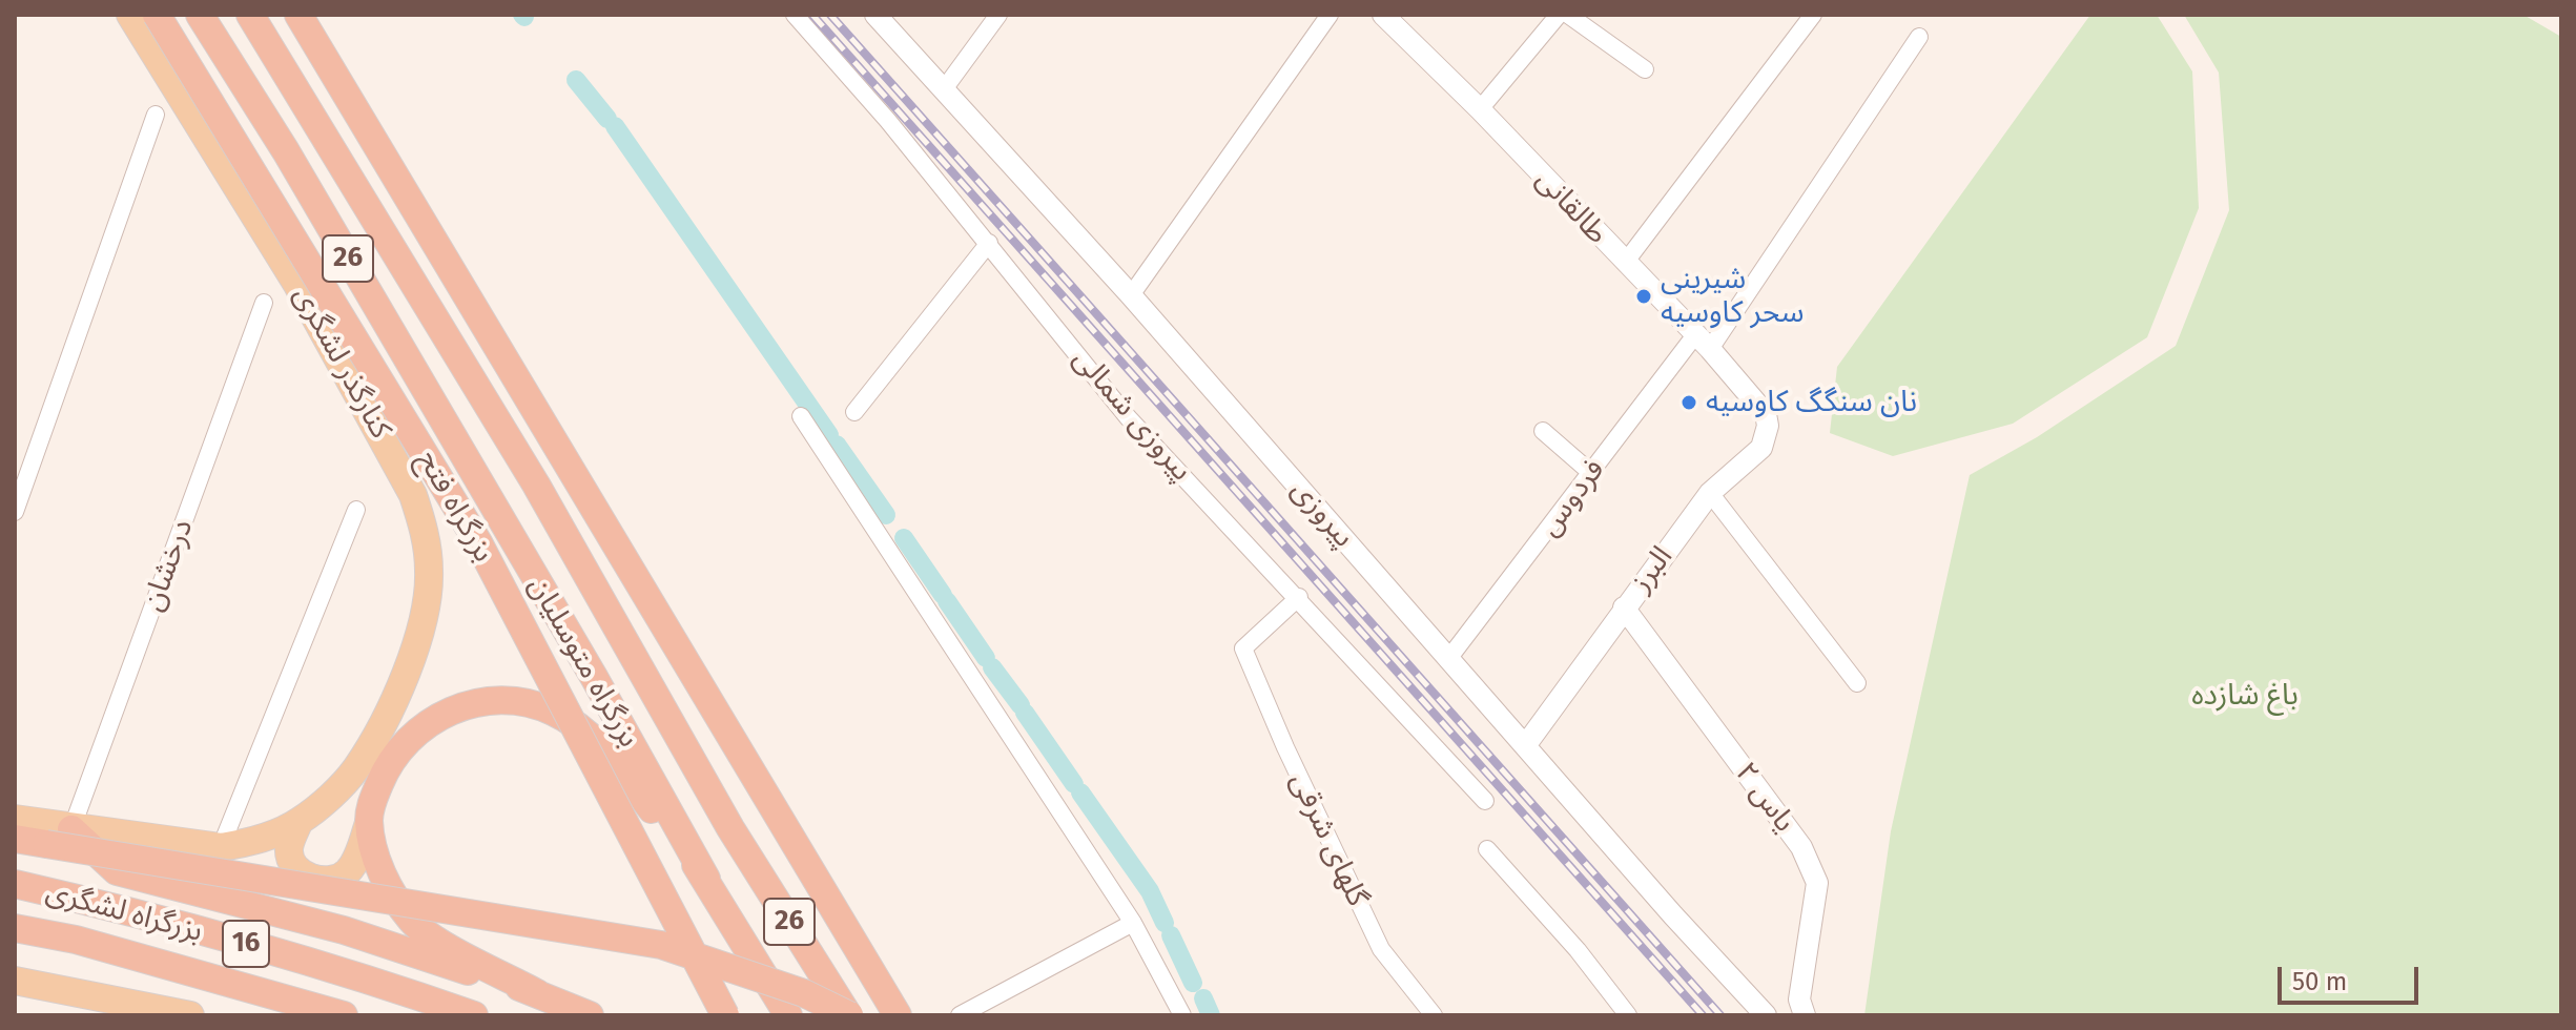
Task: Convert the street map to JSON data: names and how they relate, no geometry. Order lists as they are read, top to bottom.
{
  "streets": {
    "highway": [
      "26",
      "بزرگراه فتح",
      "بزرگراه متوسلیان",
      "بزرگراه لشگری",
      "16"
    ],
    "main road": ["کنارگذر لشگری"],
    "street": [
      "طالقانی",
      "پیروزی شمالی",
      "فردوس",
      "پیروزی",
      "درخشان",
      "البرز",
      "یاس ۲",
      "گلهای شرقی"
    ]
  },
  "crossings": [
    ["طالقانی", "فردوس"],
    ["طالقانی", "البرز"],
    ["26", "بزرگراه متوسلیان"],
    ["کنارگذر لشگری", "درخشان"],
    ["پیروزی شمالی", "گلهای شرقی"],
    ["فردوس", "پیروزی"],
    ["پیروزی", "البرز"],
    ["البرز", "یاس ۲"]
  ],
  "parks": ["باغ شازده"],
  "places": ["شیرینی سحر کاوسیه", "نان سنگگ کاوسیه"],
  "scale_bar": "50 m"
}
